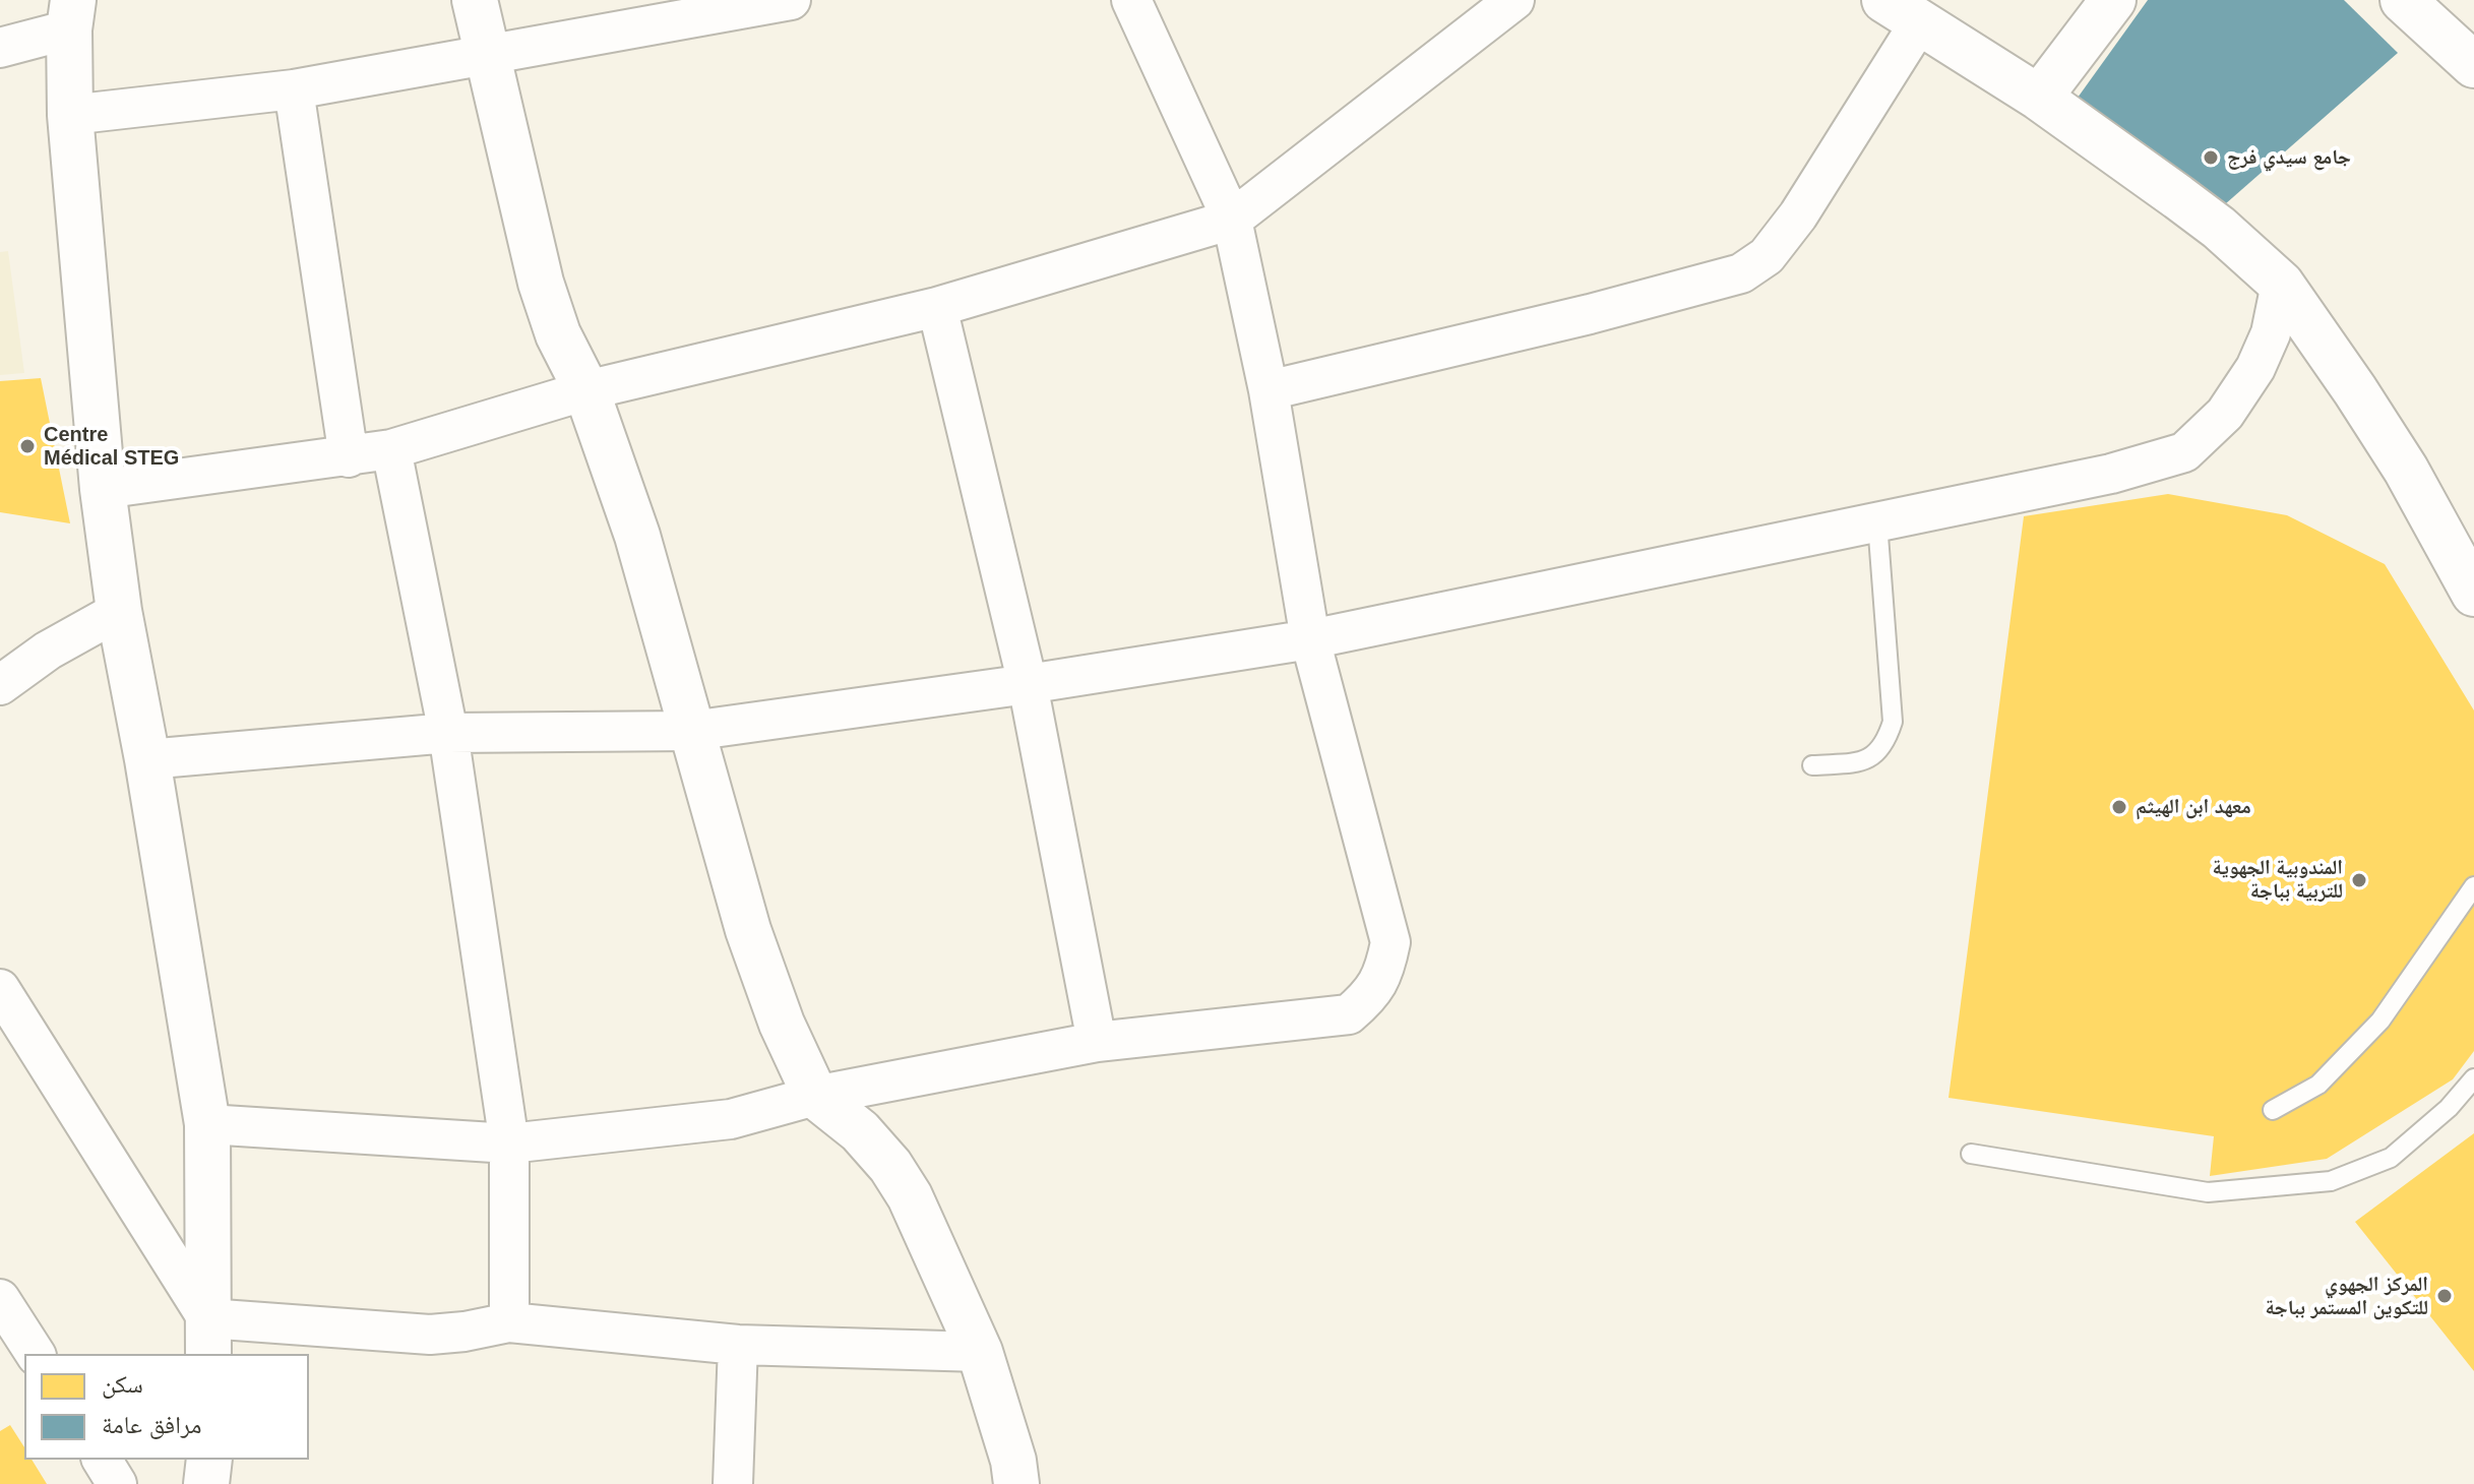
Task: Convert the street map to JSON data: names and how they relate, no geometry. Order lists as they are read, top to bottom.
{
  "places": [
    "جامع سيدي فرج",
    "Centre Médical STEG",
    "معهد ابن الهيثم",
    "المندوبية الجهوية للتربية بباجة",
    "المركز الجهوي للتكوين المستمر بباجة"
  ],
  "legend": ["سكن", "مرافق عامة"]
}
